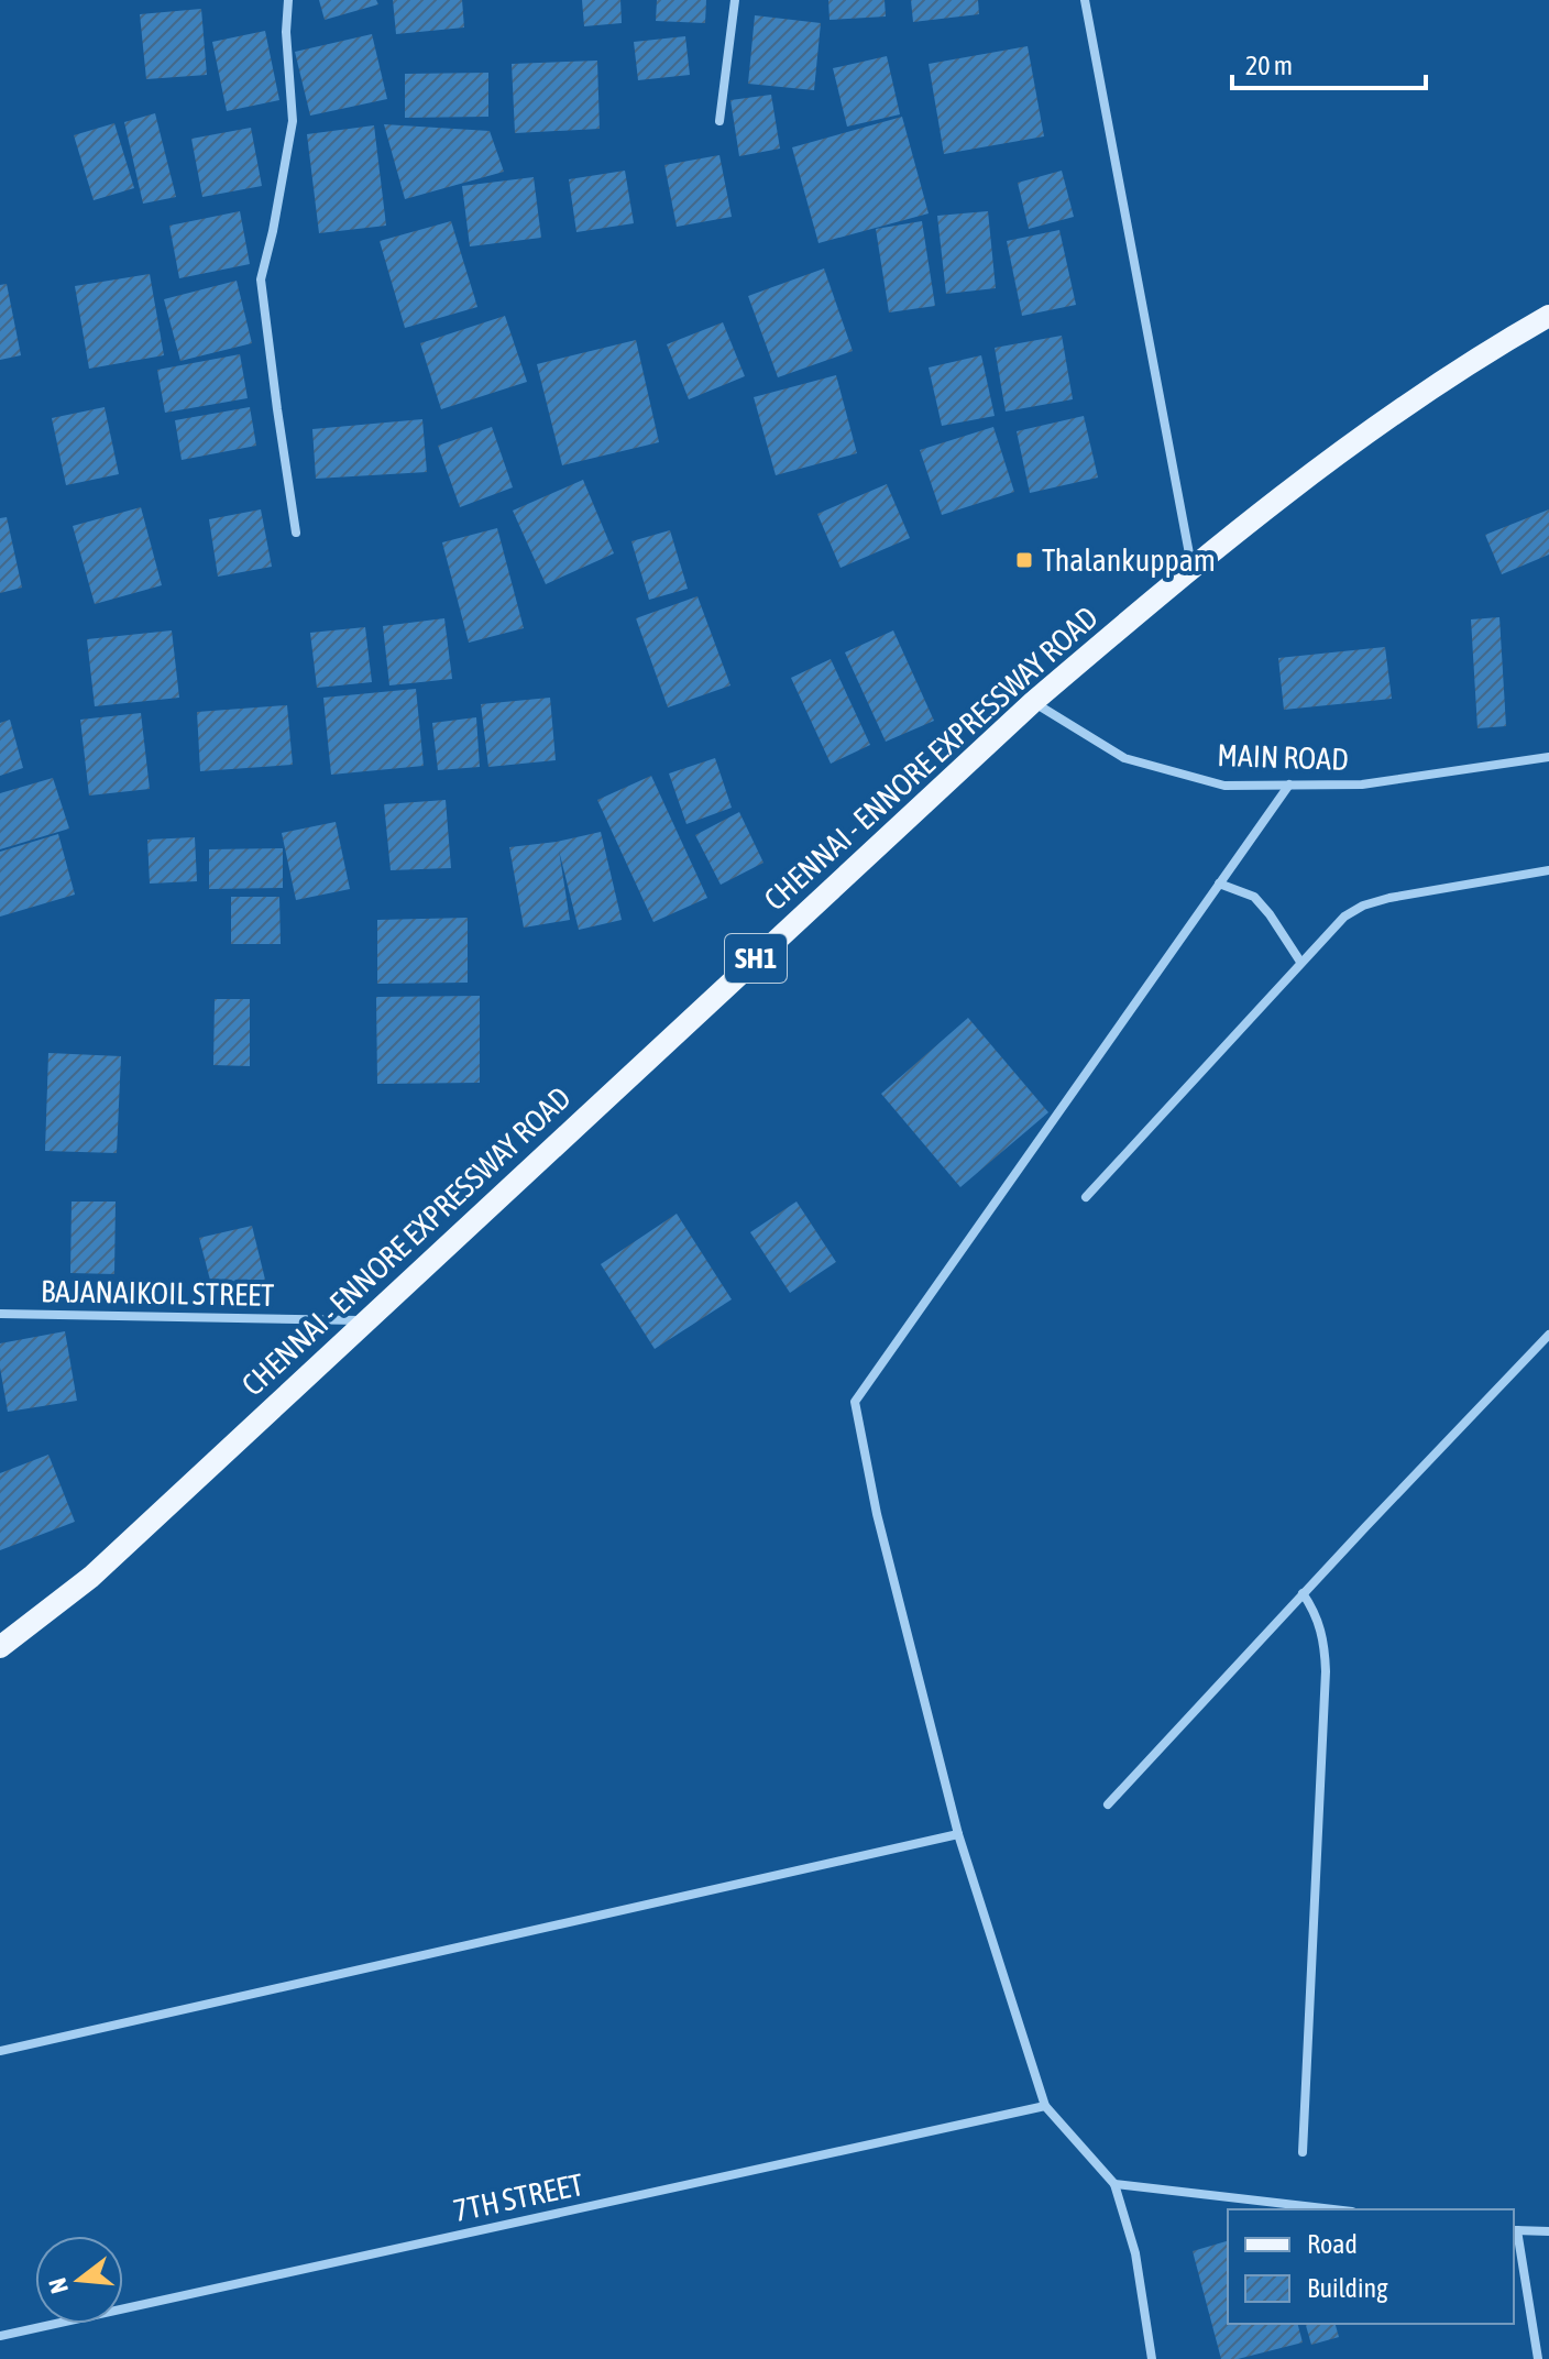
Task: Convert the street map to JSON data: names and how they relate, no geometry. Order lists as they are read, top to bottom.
{
  "streets": {
    "main road": ["CHENNAI - ENNORE EXPRESSWAY ROAD", "SH1"],
    "street": ["MAIN ROAD", "BAJANAIKOIL STREET", "7TH STREET"]
  },
  "crossings": [
    ["MAIN ROAD", "CHENNAI - ENNORE EXPRESSWAY ROAD"],
    ["CHENNAI - ENNORE EXPRESSWAY ROAD", "BAJANAIKOIL STREET"]
  ],
  "places": {
    "transit": ["Thalankuppam"]
  },
  "legend": ["Road", "Building"],
  "scale_bar": "20 m",
  "north": "left"
}
